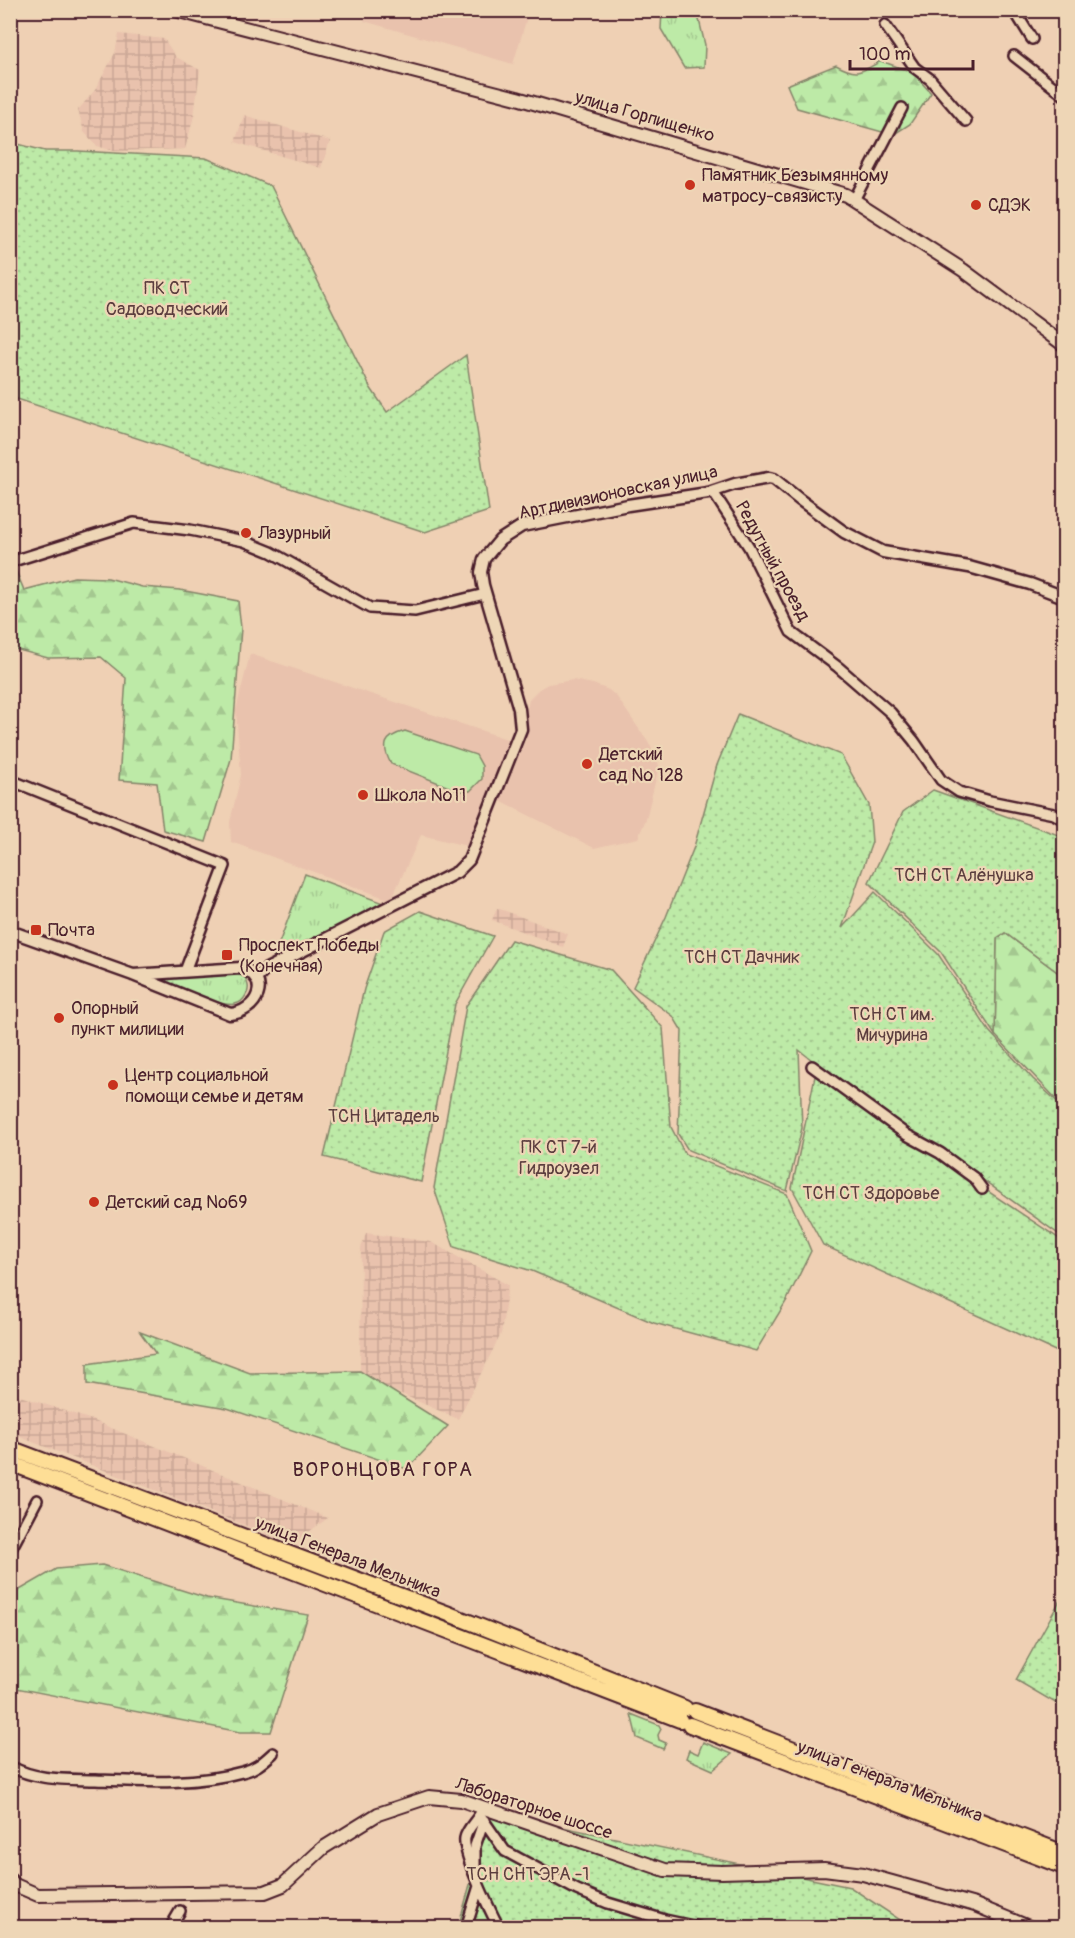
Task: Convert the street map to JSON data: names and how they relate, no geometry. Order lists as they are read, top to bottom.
{
  "streets": {
    "main road": ["улица Горпищенко", "улица Генерала Мельника", "Лабораторное шоссе"],
    "street": ["Артдивизионовская улица", "Редутный проезд"]
  },
  "crossings": [
    ["Артдивизионовская улица", "Редутный проезд"]
  ],
  "districts": ["ВОРОНЦОВА ГОРА"],
  "parks": [
    "ПК СТ Садоводческий",
    "ТСН СТ Алёнушка",
    "ТСН СТ Дачник",
    "ТСН СТ им. Мичурина",
    "ТСН Цитадель",
    "ПК СТ 7-й Гидроузел",
    "ТСН СТ Здоровье",
    "ТСН СНТ ЭРА -1"
  ],
  "places": {
    "other": [
      "Памятник Безымянному матросу-связисту",
      "СДЭК",
      "Лазурный",
      "Детский сад № 128",
      "Школа №11",
      "Опорный пункт милиции",
      "Центр социальной помощи семье и детям",
      "Детский сад №69"
    ],
    "transit": ["Почта", "Проспект Победы (Конечная)"]
  },
  "scale_bar": "100 m"
}
